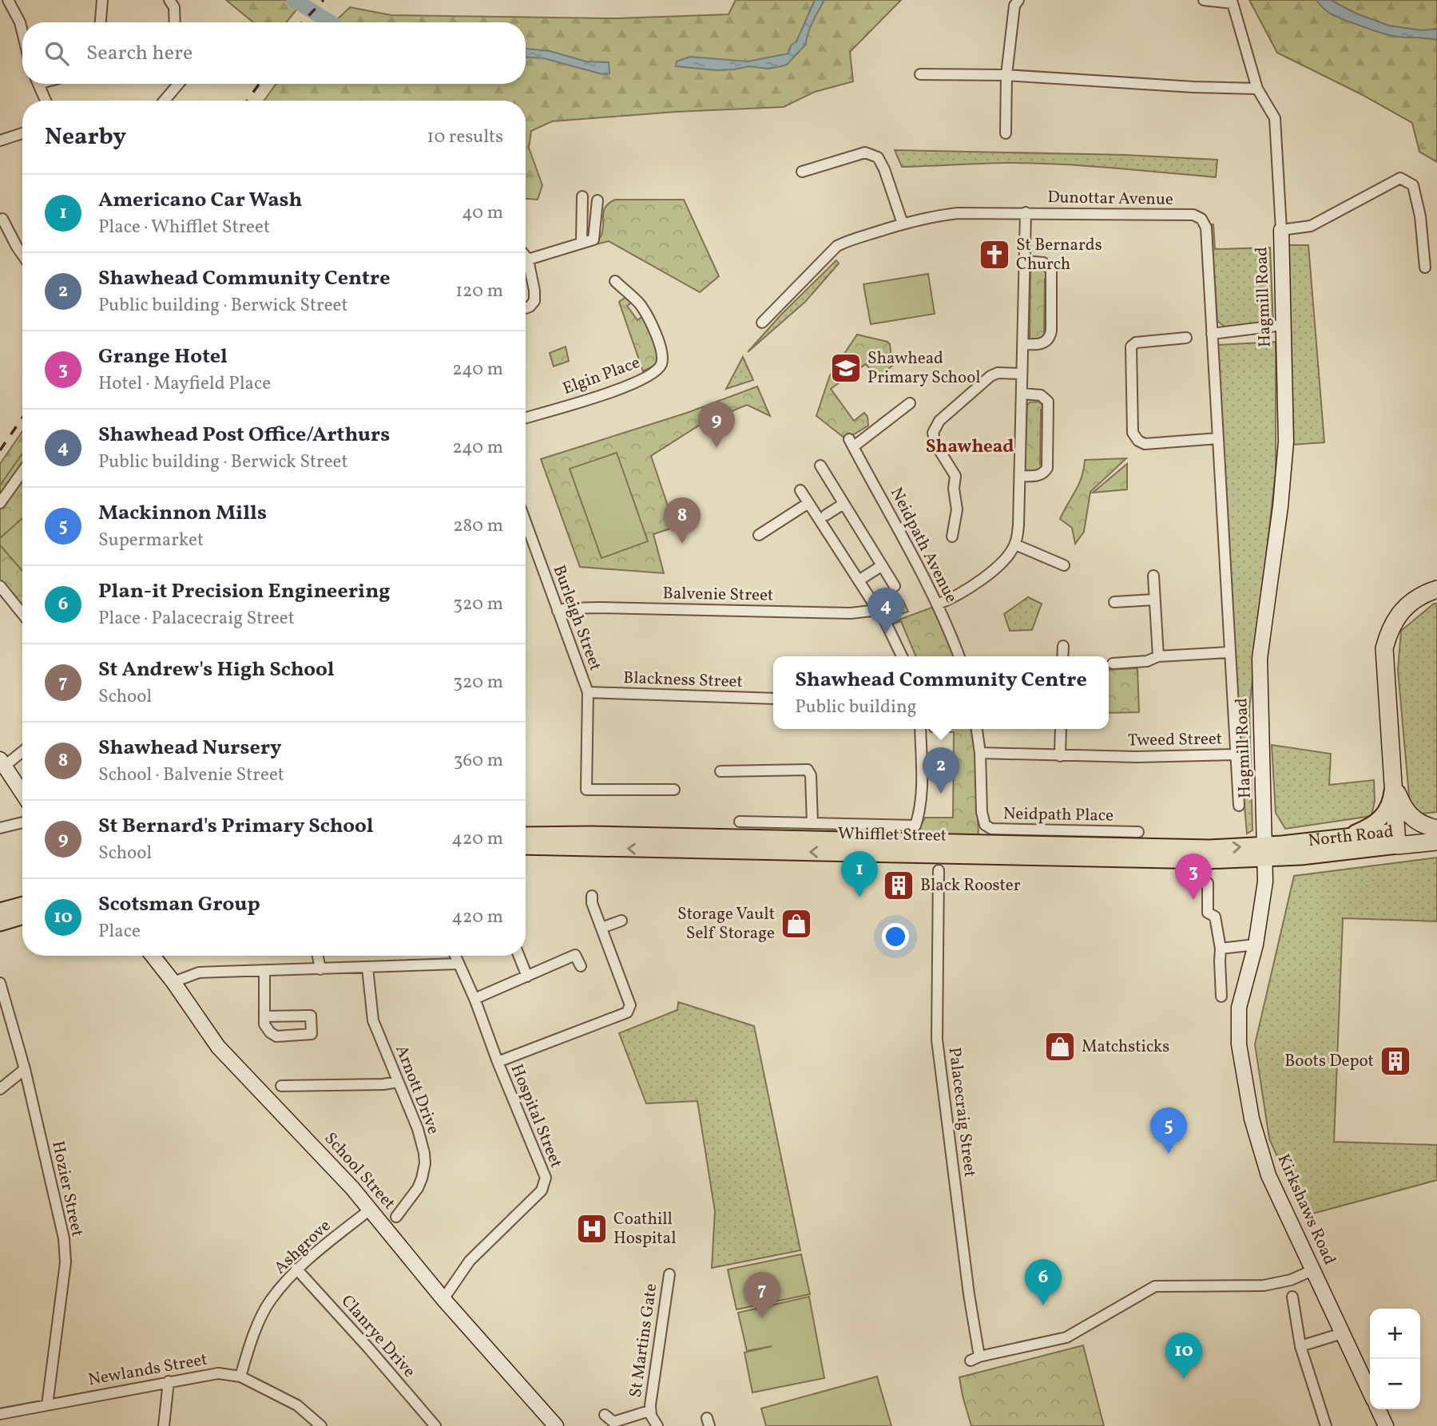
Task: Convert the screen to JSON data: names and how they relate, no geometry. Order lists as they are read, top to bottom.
{
  "streets": {
    "highway": ["North Road"],
    "main road": ["Whifflet Street"],
    "street": [
      "Dunottar Avenue",
      "Hagmill Road",
      "Elgin Place",
      "Neidpath Avenue",
      "Balvenie Street",
      "Burleigh Street",
      "Blackness Street",
      "Tweed Street",
      "Neidpath Place",
      "Arnott Drive",
      "Palacecraig Street",
      "Hospital Street",
      "School Street",
      "Hozier Street",
      "Kirkshaws Road",
      "Ashgrove",
      "Clanrye Drive",
      "St Martins Gate",
      "Newlands Street"
    ]
  },
  "crossings": [
    ["Dunottar Avenue", "Tweed Street"],
    ["Hagmill Road", "Whifflet Street"],
    ["Hagmill Road", "North Road"],
    ["Hagmill Road", "Kirkshaws Road"],
    ["Balvenie Street", "Burleigh Street"],
    ["Burleigh Street", "Blackness Street"],
    ["Tweed Street", "Neidpath Place"],
    ["Whifflet Street", "North Road"],
    ["Whifflet Street", "Kirkshaws Road"],
    ["North Road", "Kirkshaws Road"],
    ["Palacecraig Street", "Kirkshaws Road"],
    ["Hospital Street", "School Street"],
    ["School Street", "Ashgrove"],
    ["Hozier Street", "Newlands Street"],
    ["Ashgrove", "Clanrye Drive"],
    ["Ashgrove", "Newlands Street"]
  ],
  "districts": ["Shawhead"],
  "places": {
    "church": ["St Bernards Church"],
    "school or university": ["Shawhead Primary School"],
    "building": ["Black Rooster", "Boots Depot"],
    "shop": ["Storage Vault Self Storage", "Matchsticks"],
    "hospital": ["Coathill Hospital"]
  },
  "page": {
    "search": "Search here",
    "heading": ["Nearby", "10 results"],
    "list": [
      {
        "mark": "1",
        "name": "Americano Car Wash",
        "note": "Place · Whifflet Street",
        "value": "40 m"
      },
      {
        "mark": "2",
        "name": "Shawhead Community Centre",
        "note": "Public building · Berwick Street",
        "value": "120 m"
      },
      {
        "mark": "3",
        "name": "Grange Hotel",
        "note": "Hotel · Mayfield Place",
        "value": "240 m"
      },
      {
        "mark": "4",
        "name": "Shawhead Post Office/Arthurs",
        "note": "Public building · Berwick Street",
        "value": "240 m"
      },
      {
        "mark": "5",
        "name": "Mackinnon Mills",
        "note": "Supermarket",
        "value": "280 m"
      },
      {
        "mark": "6",
        "name": "Plan-it Precision Engineering",
        "note": "Place · Palacecraig Street",
        "value": "320 m"
      },
      {
        "mark": "7",
        "name": "St Andrew's High School",
        "note": "School",
        "value": "320 m"
      },
      {
        "mark": "8",
        "name": "Shawhead Nursery",
        "note": "School · Balvenie Street",
        "value": "360 m"
      },
      {
        "mark": "9",
        "name": "St Bernard's Primary School",
        "note": "School",
        "value": "420 m"
      },
      {
        "mark": "10",
        "name": "Scotsman Group",
        "note": "Place",
        "value": "420 m"
      }
    ],
    "pins": [
      "9",
      "8",
      "4",
      "2",
      "1",
      "3",
      "5",
      "6",
      "7",
      "10"
    ],
    "popup": ["Shawhead Community Centre", "Public building"],
    "map_buttons": ["+", "−"]
  }
}
